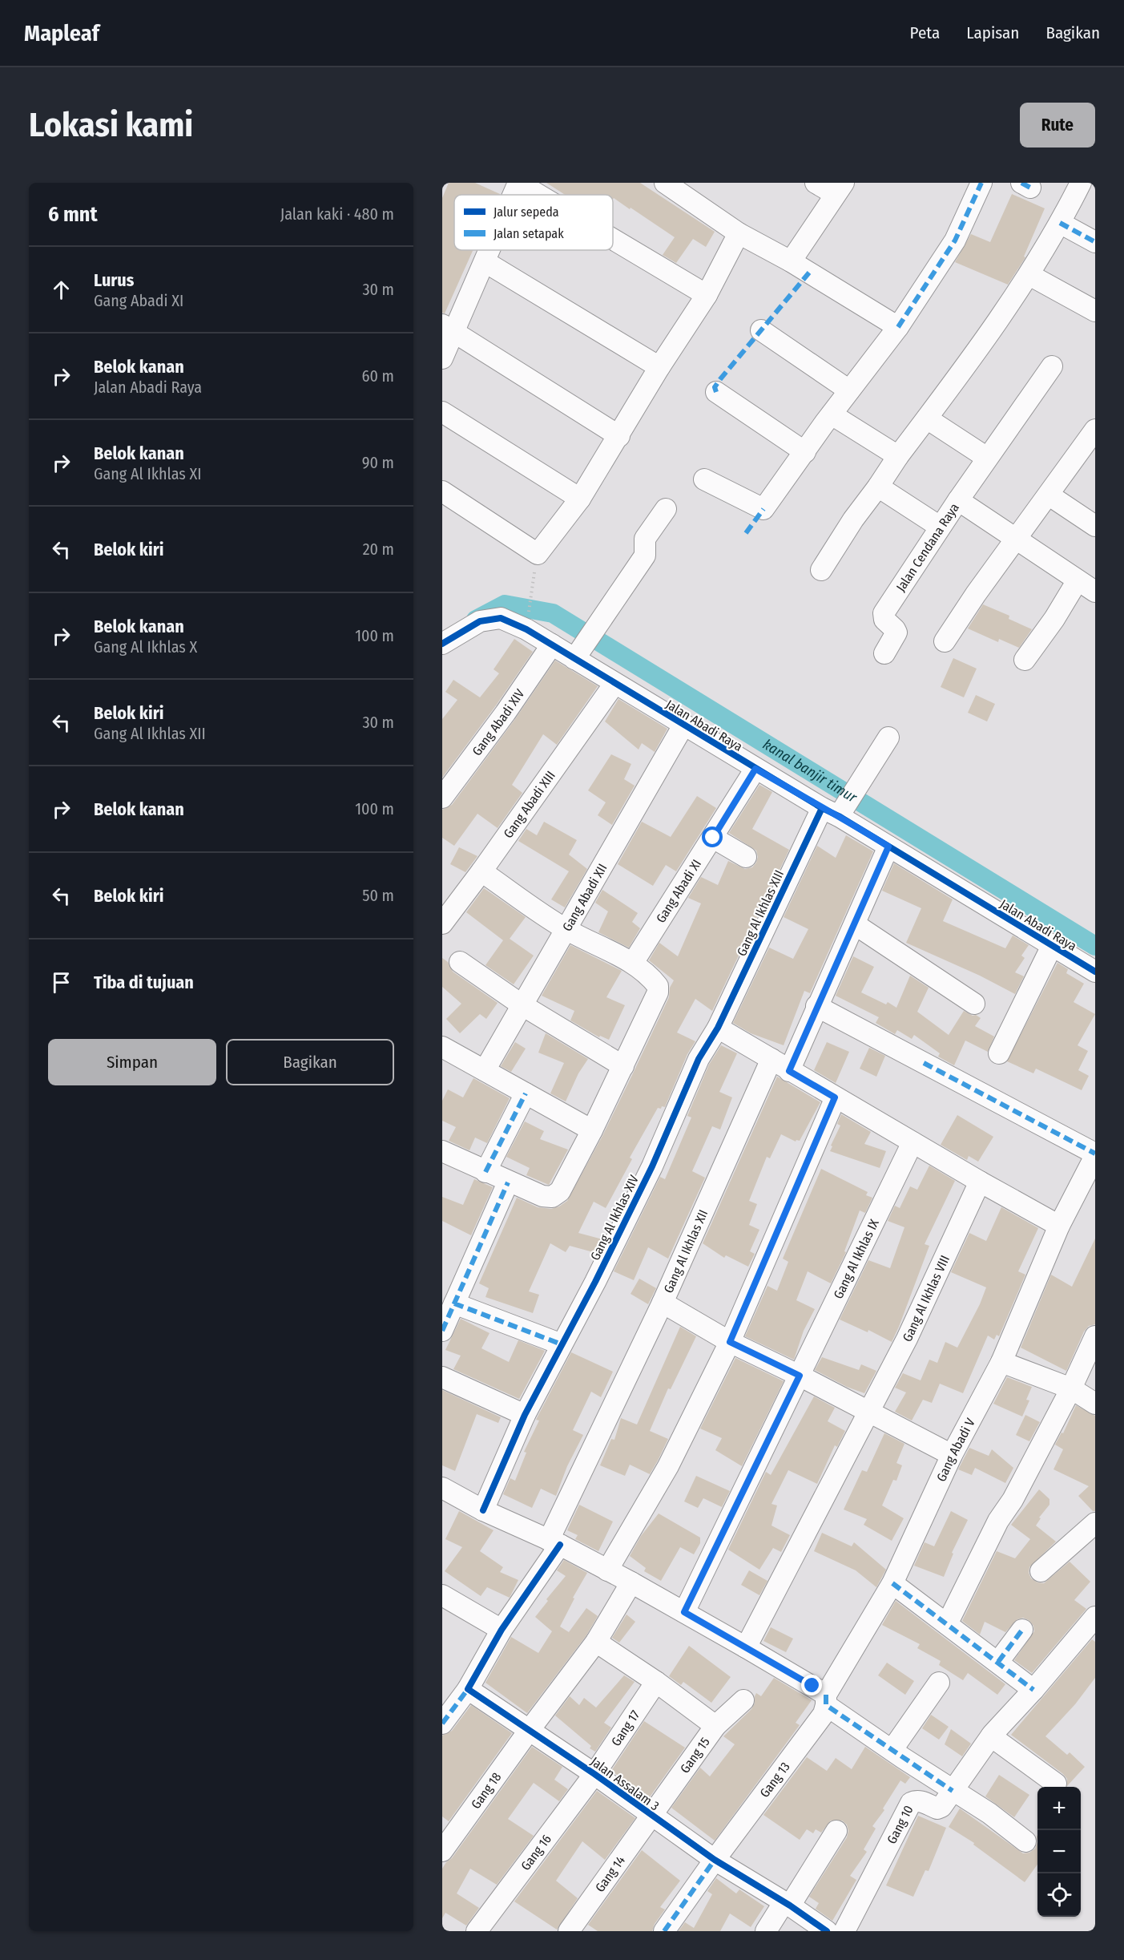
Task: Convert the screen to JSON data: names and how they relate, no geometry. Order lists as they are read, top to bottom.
{
  "streets": {
    "street": [
      "Jalan Cendana Raya",
      "Gang Abadi XIV",
      "Jalan Abadi Raya",
      "Gang Abadi XIII",
      "Gang Abadi XI",
      "Gang Abadi XII",
      "Gang Al Ikhlas XIII",
      "Gang Al Ikhlas XIV",
      "Gang Al Ikhlas XII",
      "Gang Al Ikhlas IX",
      "Gang Al Ikhlas VIII",
      "Gang Abadi V",
      "Gang 17",
      "Gang 15",
      "Gang 13",
      "Jalan Assalam 3",
      "Gang 18",
      "Gang 10",
      "Gang 16",
      "Gang 14"
    ]
  },
  "crossings": [
    ["Gang Abadi XIV", "Jalan Abadi Raya"],
    ["Jalan Abadi Raya", "Gang Abadi XIII"],
    ["Jalan Abadi Raya", "Gang Abadi XI"],
    ["Jalan Abadi Raya", "Gang Abadi XII"],
    ["Jalan Abadi Raya", "Gang Al Ikhlas XIII"],
    ["Gang Al Ikhlas XIII", "Gang Al Ikhlas XIV"],
    ["Gang Al Ikhlas XII", "Gang Al Ikhlas IX"],
    ["Gang Al Ikhlas XII", "Gang Al Ikhlas VIII"],
    ["Gang Al Ikhlas XII", "Gang Abadi V"],
    ["Gang Abadi V", "Gang 13"],
    ["Gang 17", "Jalan Assalam 3"],
    ["Gang 17", "Gang 16"],
    ["Gang 15", "Jalan Assalam 3"],
    ["Gang 15", "Gang 14"],
    ["Gang 13", "Jalan Assalam 3"],
    ["Jalan Assalam 3", "Gang 18"],
    ["Jalan Assalam 3", "Gang 16"],
    ["Jalan Assalam 3", "Gang 14"]
  ],
  "water": ["kanal banjir timur"],
  "legend": ["Jalur sepeda", "Jalan setapak"],
  "page": {
    "header": "Mapleaf",
    "nav": ["Peta", "Lapisan", "Bagikan"],
    "buttons": [
      "Rute",
      ["Simpan", "Bagikan"]
    ],
    "title": "Lokasi kami",
    "heading": ["6 mnt", "Jalan kaki · 480 m"],
    "list": [
      ["Lurus", "Gang Abadi XI", "30 m"],
      ["Belok kanan", "Jalan Abadi Raya", "60 m"],
      ["Belok kanan", "Gang Al Ikhlas XI", "90 m"],
      ["Belok kiri", "20 m"],
      ["Belok kanan", "Gang Al Ikhlas X", "100 m"],
      ["Belok kiri", "Gang Al Ikhlas XII", "30 m"],
      ["Belok kanan", "100 m"],
      ["Belok kiri", "50 m"],
      "Tiba di tujuan"
    ],
    "map_buttons": ["+", "−"]
  }
}
